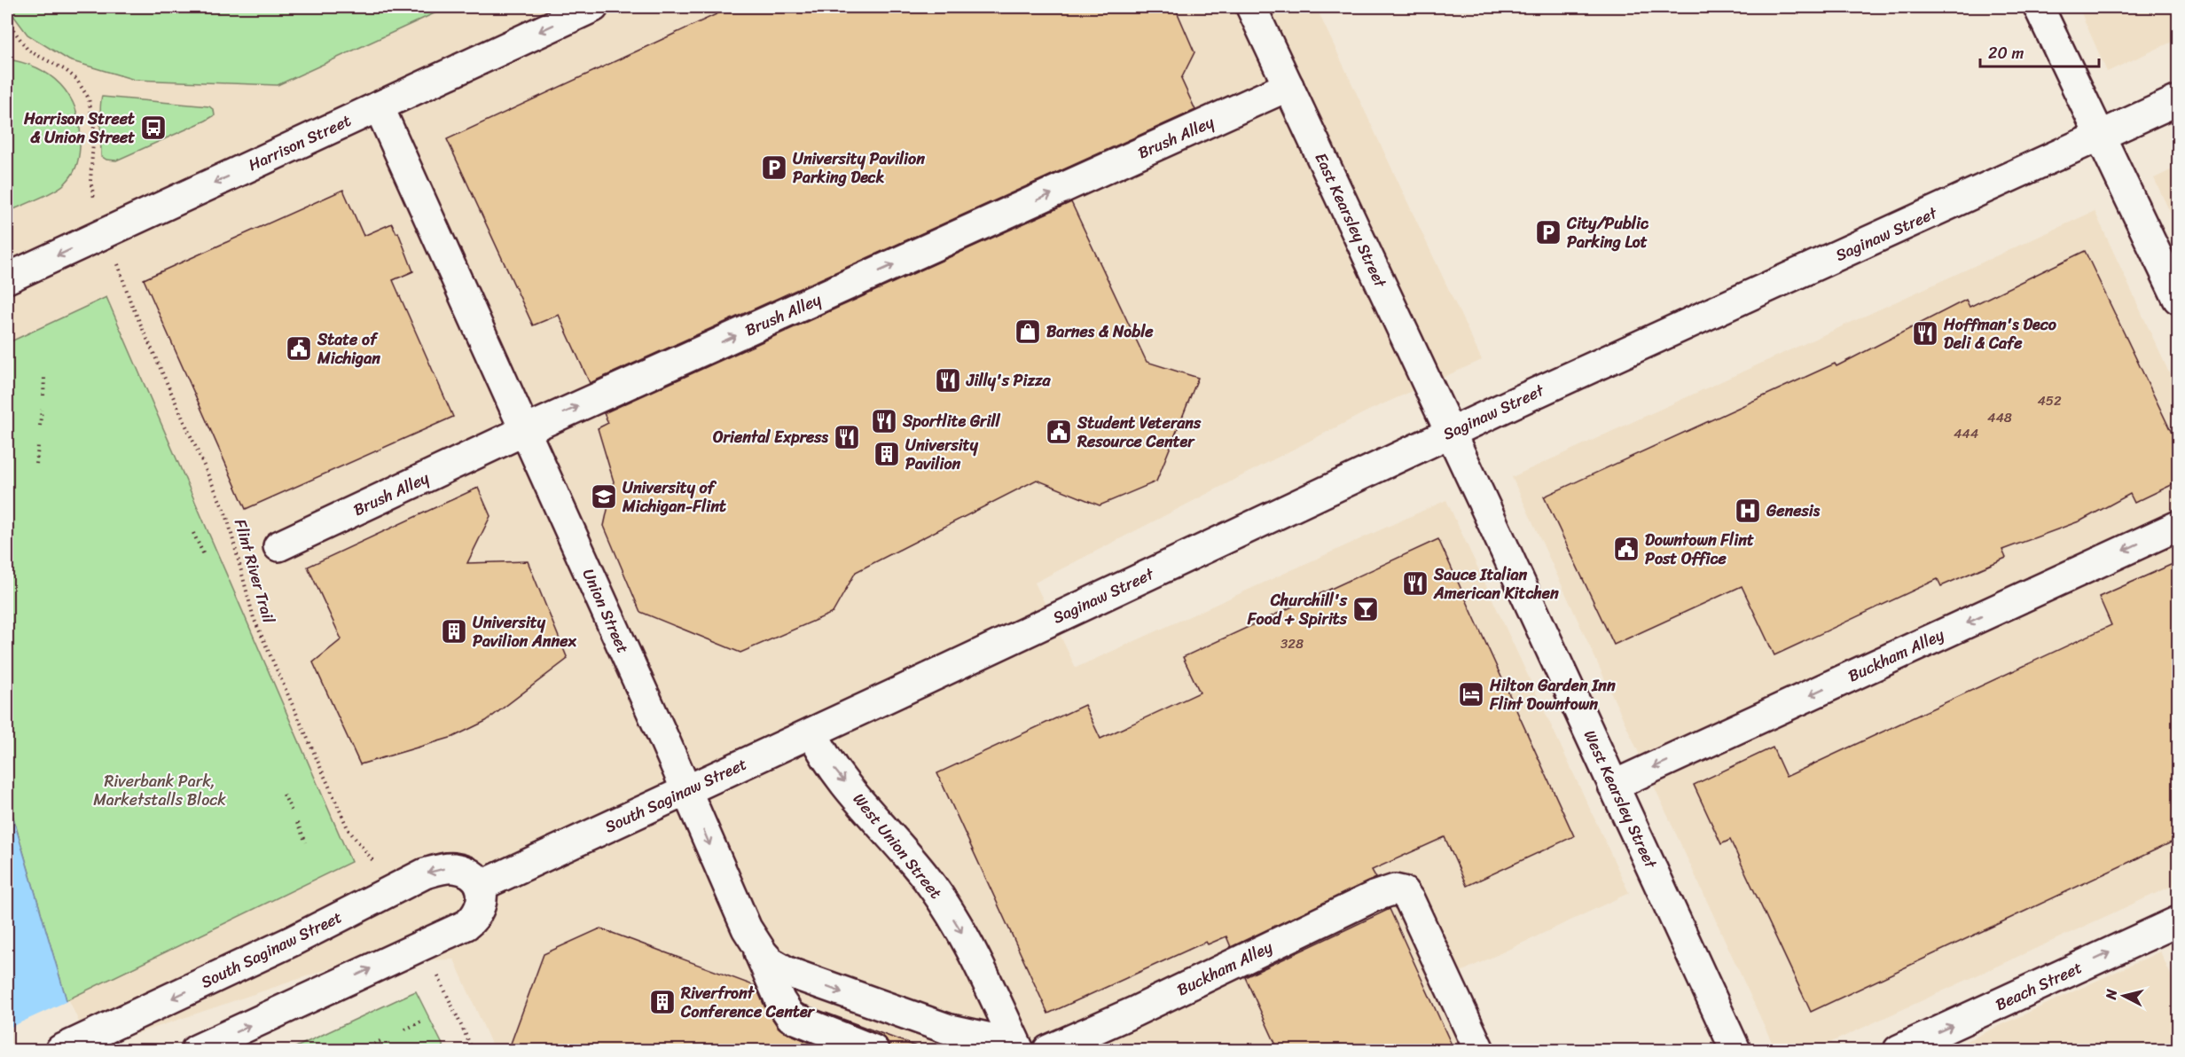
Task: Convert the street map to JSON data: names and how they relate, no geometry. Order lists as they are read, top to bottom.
{
  "streets": {
    "street": [
      "Brush Alley",
      "Harrison Street",
      "East Kearsley Street",
      "Saginaw Street",
      "Union Street",
      "Buckham Alley",
      "South Saginaw Street",
      "West Kearsley Street",
      "West Union Street",
      "Beach Street"
    ],
    "path": ["Flint River Trail"]
  },
  "crossings": [
    ["Brush Alley", "East Kearsley Street"],
    ["Brush Alley", "Union Street"],
    ["Harrison Street", "Union Street"],
    ["East Kearsley Street", "Saginaw Street"],
    ["East Kearsley Street", "West Kearsley Street"],
    ["Saginaw Street", "South Saginaw Street"],
    ["Saginaw Street", "West Kearsley Street"],
    ["Saginaw Street", "West Union Street"],
    ["Union Street", "South Saginaw Street"],
    ["Buckham Alley", "West Kearsley Street"],
    ["South Saginaw Street", "West Union Street"]
  ],
  "one_way": [
    "Brush Alley",
    "Harrison Street",
    "Buckham Alley",
    "West Union Street",
    "Beach Street"
  ],
  "parks": ["Riverbank Park, Marketstalls Block"],
  "places": {
    "bus stop": ["Harrison Street & Union Street"],
    "parking": ["University Pavilion Parking Deck", "City/Public Parking Lot"],
    "shop": ["Barnes & Noble"],
    "restaurant": [
      "Hoffman's Deco Deli & Cafe",
      "Jilly's Pizza",
      "Sportlite Grill",
      "Oriental Express",
      "Sauce Italian American Kitchen"
    ],
    "public building": ["State of Michigan", "Student Veterans Resource Center", "Downtown Flint Post Office"],
    "building": ["University Pavilion", "University Pavilion Annex", "Riverfront Conference Center"],
    "school or university": ["University of Michigan-Flint"],
    "hospital": ["Genesis"],
    "bar": ["Churchill's Food + Spirits"],
    "hotel": ["Hilton Garden Inn Flint Downtown"]
  },
  "house_numbers": [
    "452",
    "448",
    "444",
    "328"
  ],
  "scale_bar": "20 m",
  "north": "left"
}
